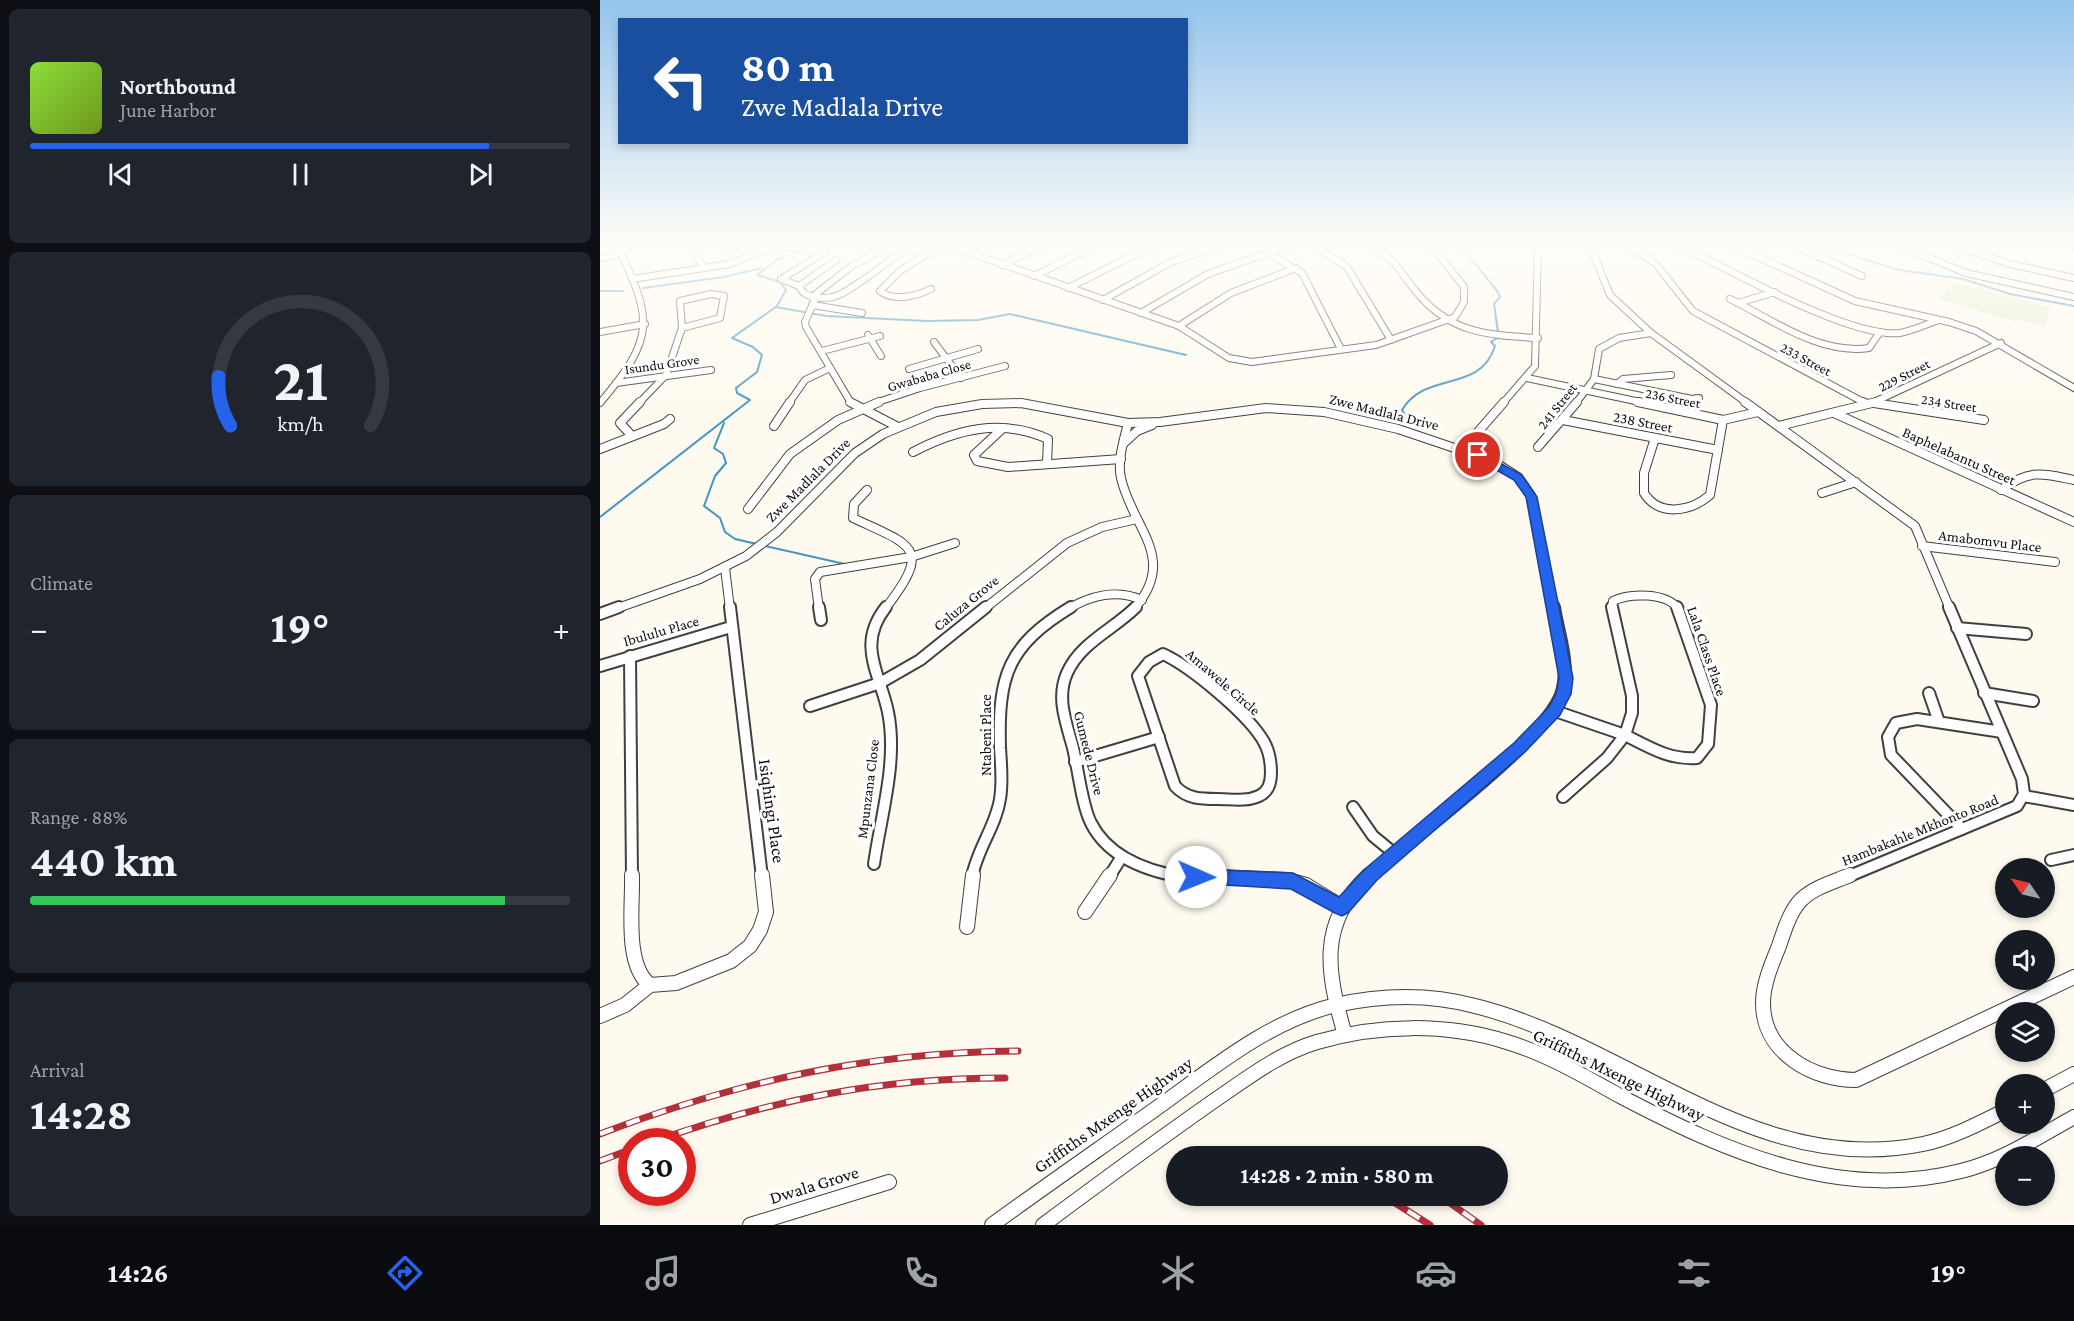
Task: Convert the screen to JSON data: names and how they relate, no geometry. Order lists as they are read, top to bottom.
{
  "streets": {
    "street": [
      "233 Street",
      "Isundu Grove",
      "Gwababa Close",
      "229 Street",
      "236 Street",
      "234 Street",
      "241 Street",
      "Zwe Madlala Drive",
      "238 Street",
      "Baphelabantu Street",
      "Amabomvu Place",
      "Caluza Grove",
      "Ibululu Place",
      "Lala Class Place",
      "Amawele Circle",
      "Ntabeni Place",
      "Gumede Drive",
      "Mpunzana Close",
      "Isiqhingi Place",
      "Hambakahle Mkhonto Road",
      "Griffiths Mxenge Highway",
      "Dwala Grove"
    ]
  },
  "crossings": [
    ["233 Street", "229 Street"],
    ["229 Street", "234 Street"],
    ["229 Street", "Baphelabantu Street"],
    ["236 Street", "241 Street"],
    ["241 Street", "238 Street"],
    ["Zwe Madlala Drive", "Lala Class Place"],
    ["Zwe Madlala Drive", "Gumede Drive"],
    ["Zwe Madlala Drive", "Isiqhingi Place"],
    ["Zwe Madlala Drive", "Griffiths Mxenge Highway"],
    ["Caluza Grove", "Gumede Drive"],
    ["Caluza Grove", "Mpunzana Close"],
    ["Ibululu Place", "Isiqhingi Place"],
    ["Ntabeni Place", "Gumede Drive"]
  ],
  "north": "top left",
  "page": {
    "turn": ["80 m", "Zwe Madlala Drive"],
    "song": ["Northbound", "June Harbor"],
    "tile": [
      "Climate",
      ["Range · 88%", "440 km"],
      ["Arrival", "14:28"]
    ],
    "heat": ["−", "19°", "+"],
    "map_buttons": ["+", "−"],
    "limit": "30",
    "trip": "14:28 · 2 min · 580 m",
    "tabs": ["14:26", "19°"],
    "gauge": ["21", "km/h"]
  }
}
